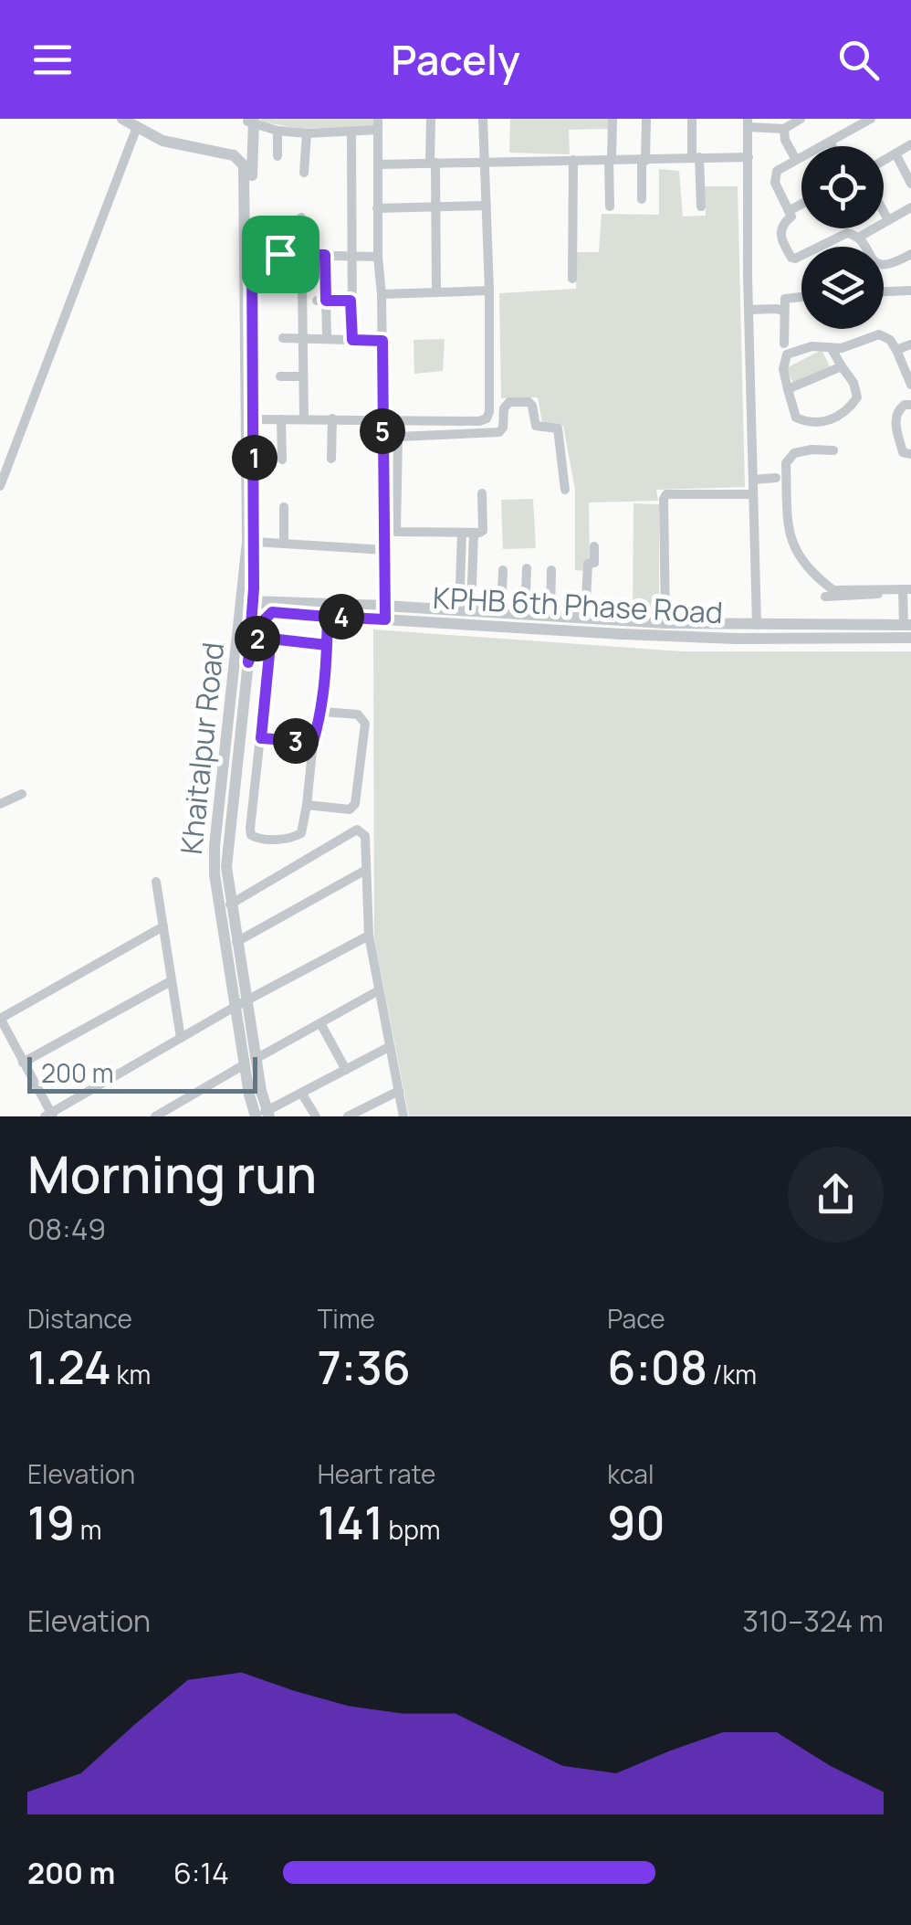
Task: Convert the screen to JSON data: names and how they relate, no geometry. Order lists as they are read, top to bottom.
{
  "streets": {
    "street": ["KPHB 6th Phase Road", "Khaitalpur Road"]
  },
  "crossings": [
    ["KPHB 6th Phase Road", "Khaitalpur Road"]
  ],
  "scale_bar": "200 m",
  "page": {
    "header": "Pacely",
    "pins": [
      "5",
      "1",
      "4",
      "2",
      "3"
    ],
    "scale": "200 m",
    "heading": ["Morning run", "08:49"],
    "stats": [
      ["Distance", "1.24 km"],
      ["Time", "7:36"],
      ["Pace", "6:08 /km"],
      ["Elevation", "19 m"],
      ["Heart rate", "141 bpm"],
      ["kcal", "90"]
    ],
    "chart": ["Elevation", "310–324 m"],
    "list": [
      {
        "name": "200 m",
        "note": "6:14"
      }
    ]
  }
}
